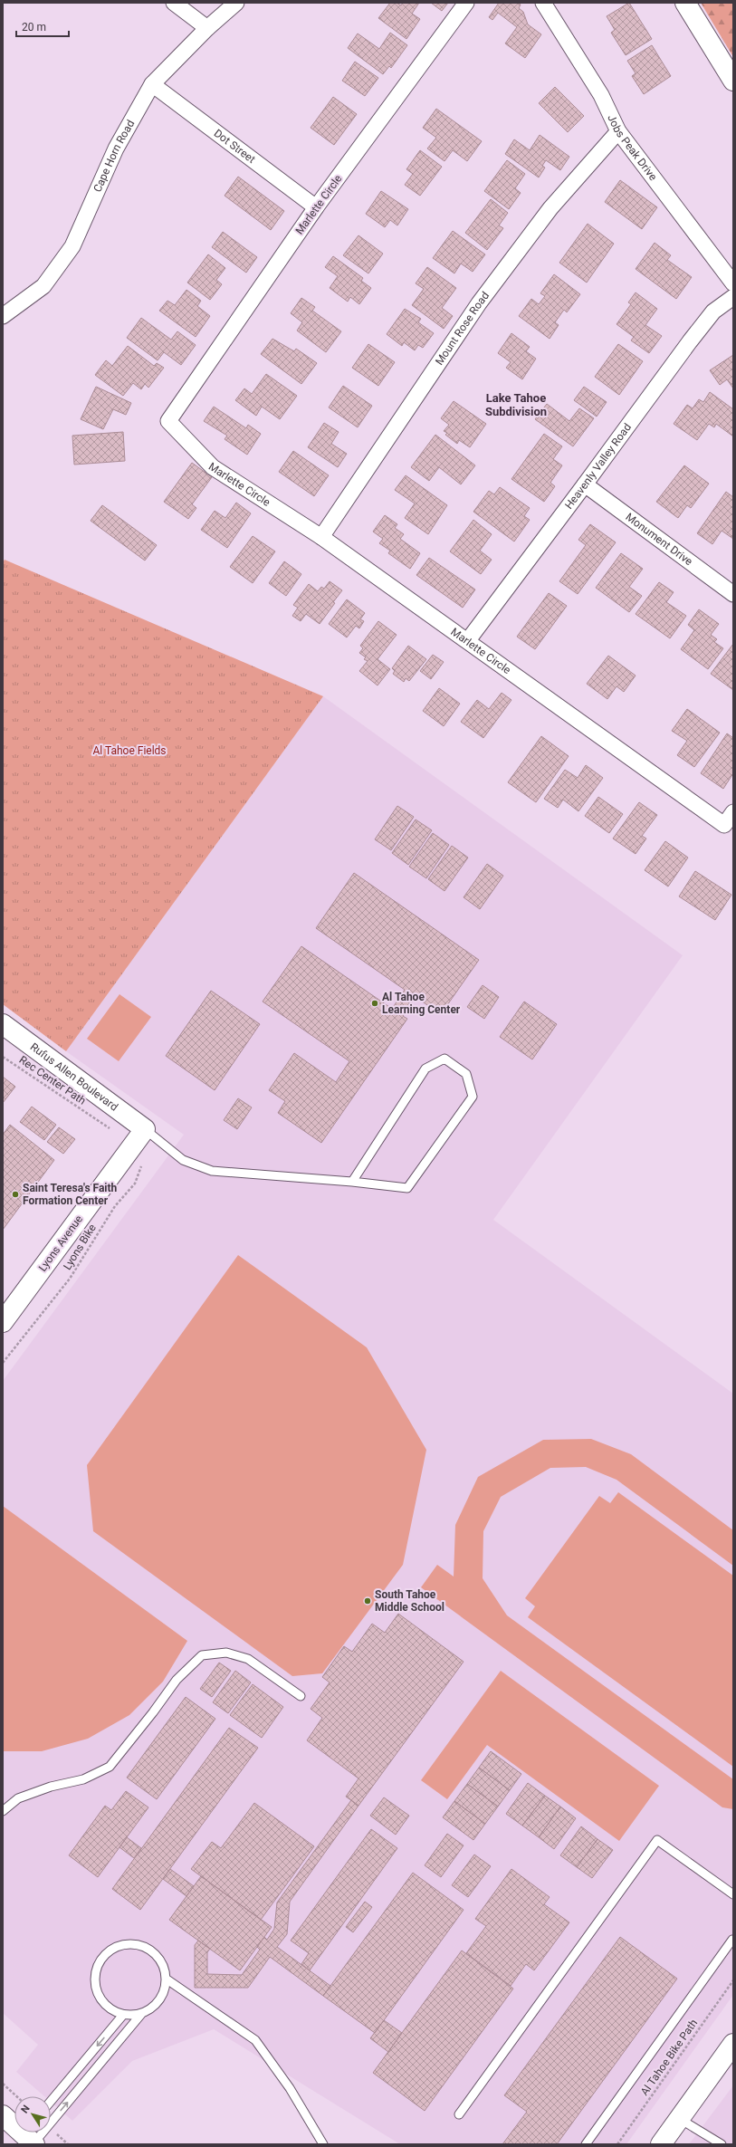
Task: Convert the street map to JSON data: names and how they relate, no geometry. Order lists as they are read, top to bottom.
{
  "streets": {
    "main road": ["Rufus Allen Boulevard", "Lyons Avenue"],
    "street": [
      "Dot Street",
      "Jobs Peak Drive",
      "Cape Horn Road",
      "Marlette Circle",
      "Mount Rose Road",
      "Heavenly Valley Road",
      "Monument Drive"
    ],
    "path": ["Rec Center Path", "Lyons Bike", "Al Tahoe Bike Path"]
  },
  "crossings": [
    ["Dot Street", "Cape Horn Road"],
    ["Dot Street", "Marlette Circle"],
    ["Jobs Peak Drive", "Mount Rose Road"],
    ["Marlette Circle", "Mount Rose Road"],
    ["Marlette Circle", "Heavenly Valley Road"],
    ["Heavenly Valley Road", "Monument Drive"],
    ["Rufus Allen Boulevard", "Lyons Avenue"]
  ],
  "districts": ["Lake Tahoe Subdivision"],
  "parks": ["Al Tahoe Fields"],
  "places": ["Al Tahoe Learning Center", "Saint Teresa's Faith Formation Center", "South Tahoe Middle School"],
  "scale_bar": "20 m",
  "north": "top left"
}
